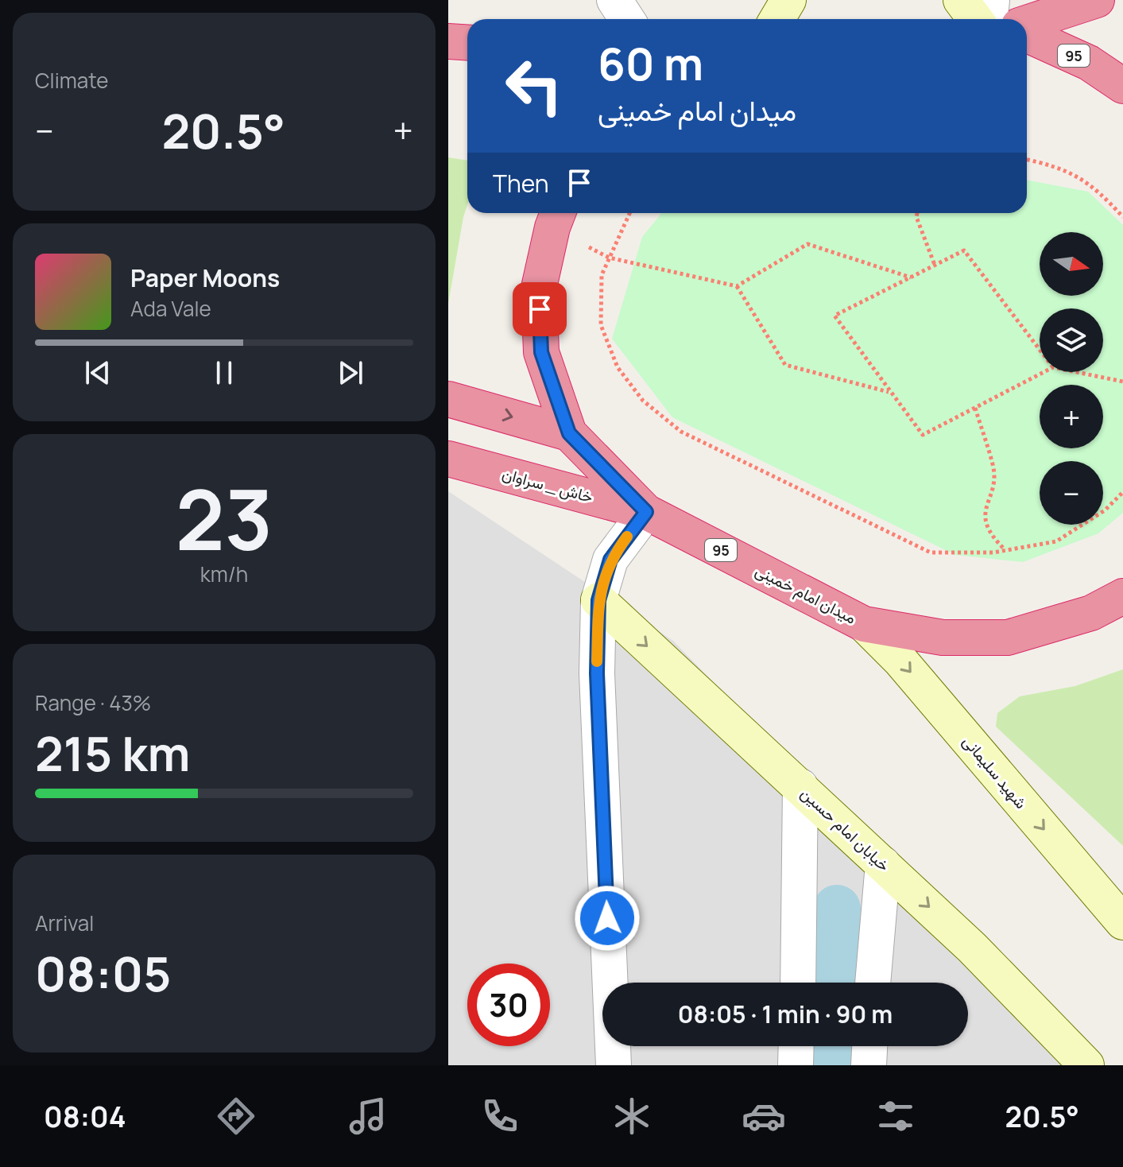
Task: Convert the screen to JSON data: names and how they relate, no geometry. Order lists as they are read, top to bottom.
{
  "streets": {
    "highway": ["95", "خاش _ سراوان", "میدان امام خمینی"],
    "street": ["شهید سلیمانی", "خیابان امام حسین"]
  },
  "crossings": [
    ["95", "میدان امام خمینی"],
    ["خاش _ سراوان", "میدان امام خمینی"],
    ["میدان امام خمینی", "شهید سلیمانی"]
  ],
  "one_way": ["شهید سلیمانی", "خیابان امام حسین"],
  "north": "right",
  "page": {
    "tile": [
      "Climate",
      ["23", "km/h"],
      ["Range · 43%", "215 km"],
      ["Arrival", "08:05"]
    ],
    "turn": ["60 m", "میدان امام خمینی"],
    "heat": ["−", "20.5°", "+"],
    "then": "Then",
    "map_buttons": ["+", "−"],
    "song": ["Paper Moons", "Ada Vale"],
    "limit": "30",
    "trip": "08:05 · 1 min · 90 m",
    "tabs": ["08:04", "20.5°"]
  }
}
